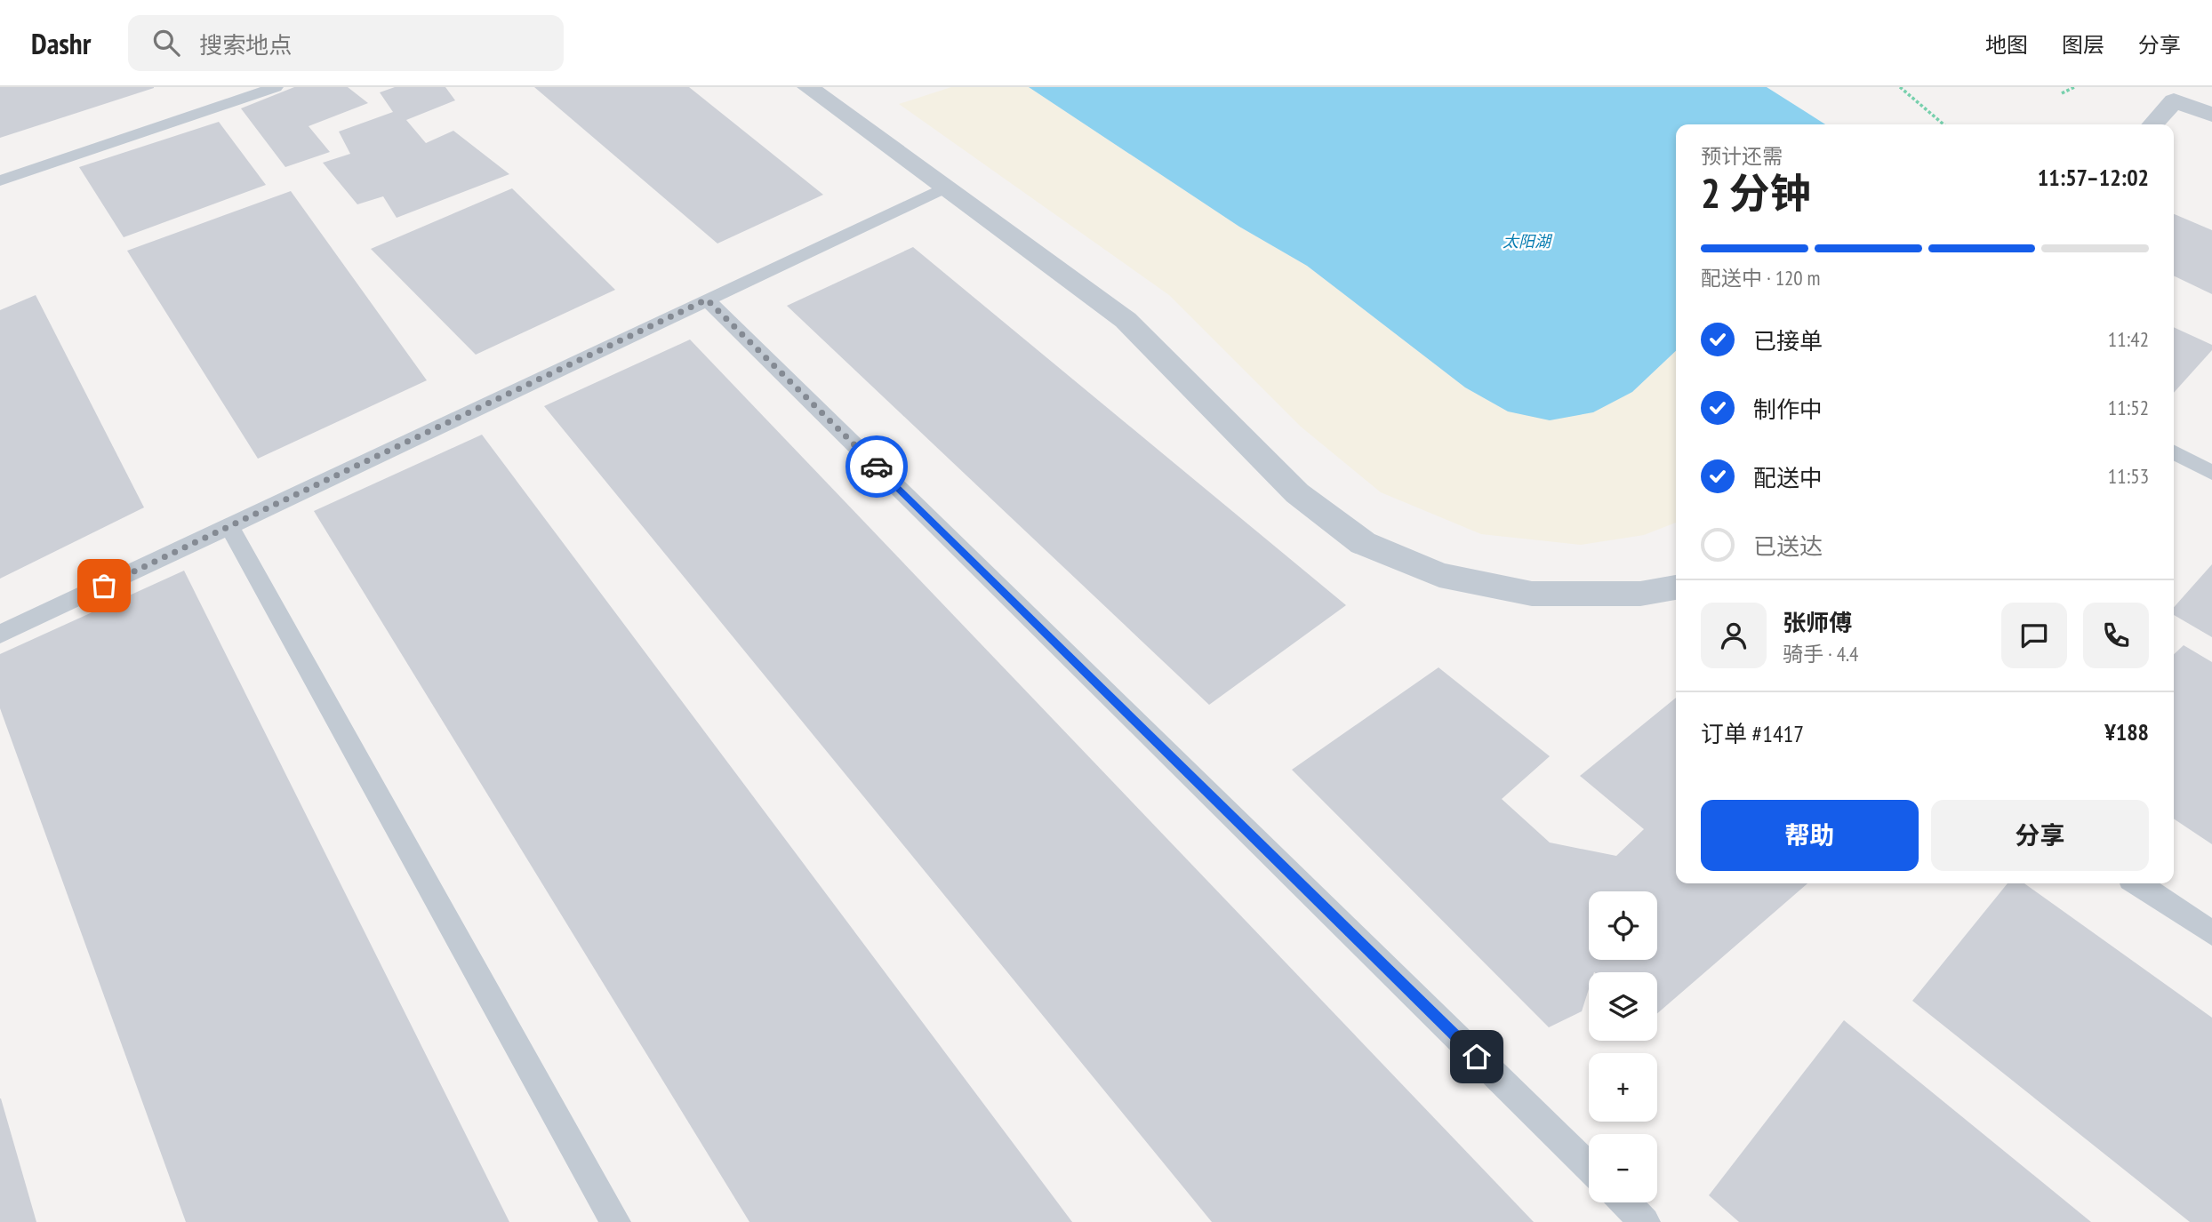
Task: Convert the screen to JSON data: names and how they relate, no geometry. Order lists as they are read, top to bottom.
{
  "water": ["太阳湖"],
  "page": {
    "header": "Dashr",
    "search": "搜索地点",
    "nav": ["地图", "图层", "分享"],
    "heading": ["2 分钟", "预计还需", "11:57–12:02"],
    "panel": [
      "张师傅",
      "骑手 · 4.4",
      "订单 #1417",
      "¥188"
    ],
    "bar": "配送中 · 120 m",
    "list": [
      ["已接单", "11:42"],
      ["制作中", "11:52"],
      ["配送中", "11:53"],
      "已送达"
    ],
    "buttons": ["帮助", "分享"],
    "map_buttons": ["+", "−"]
  }
}
